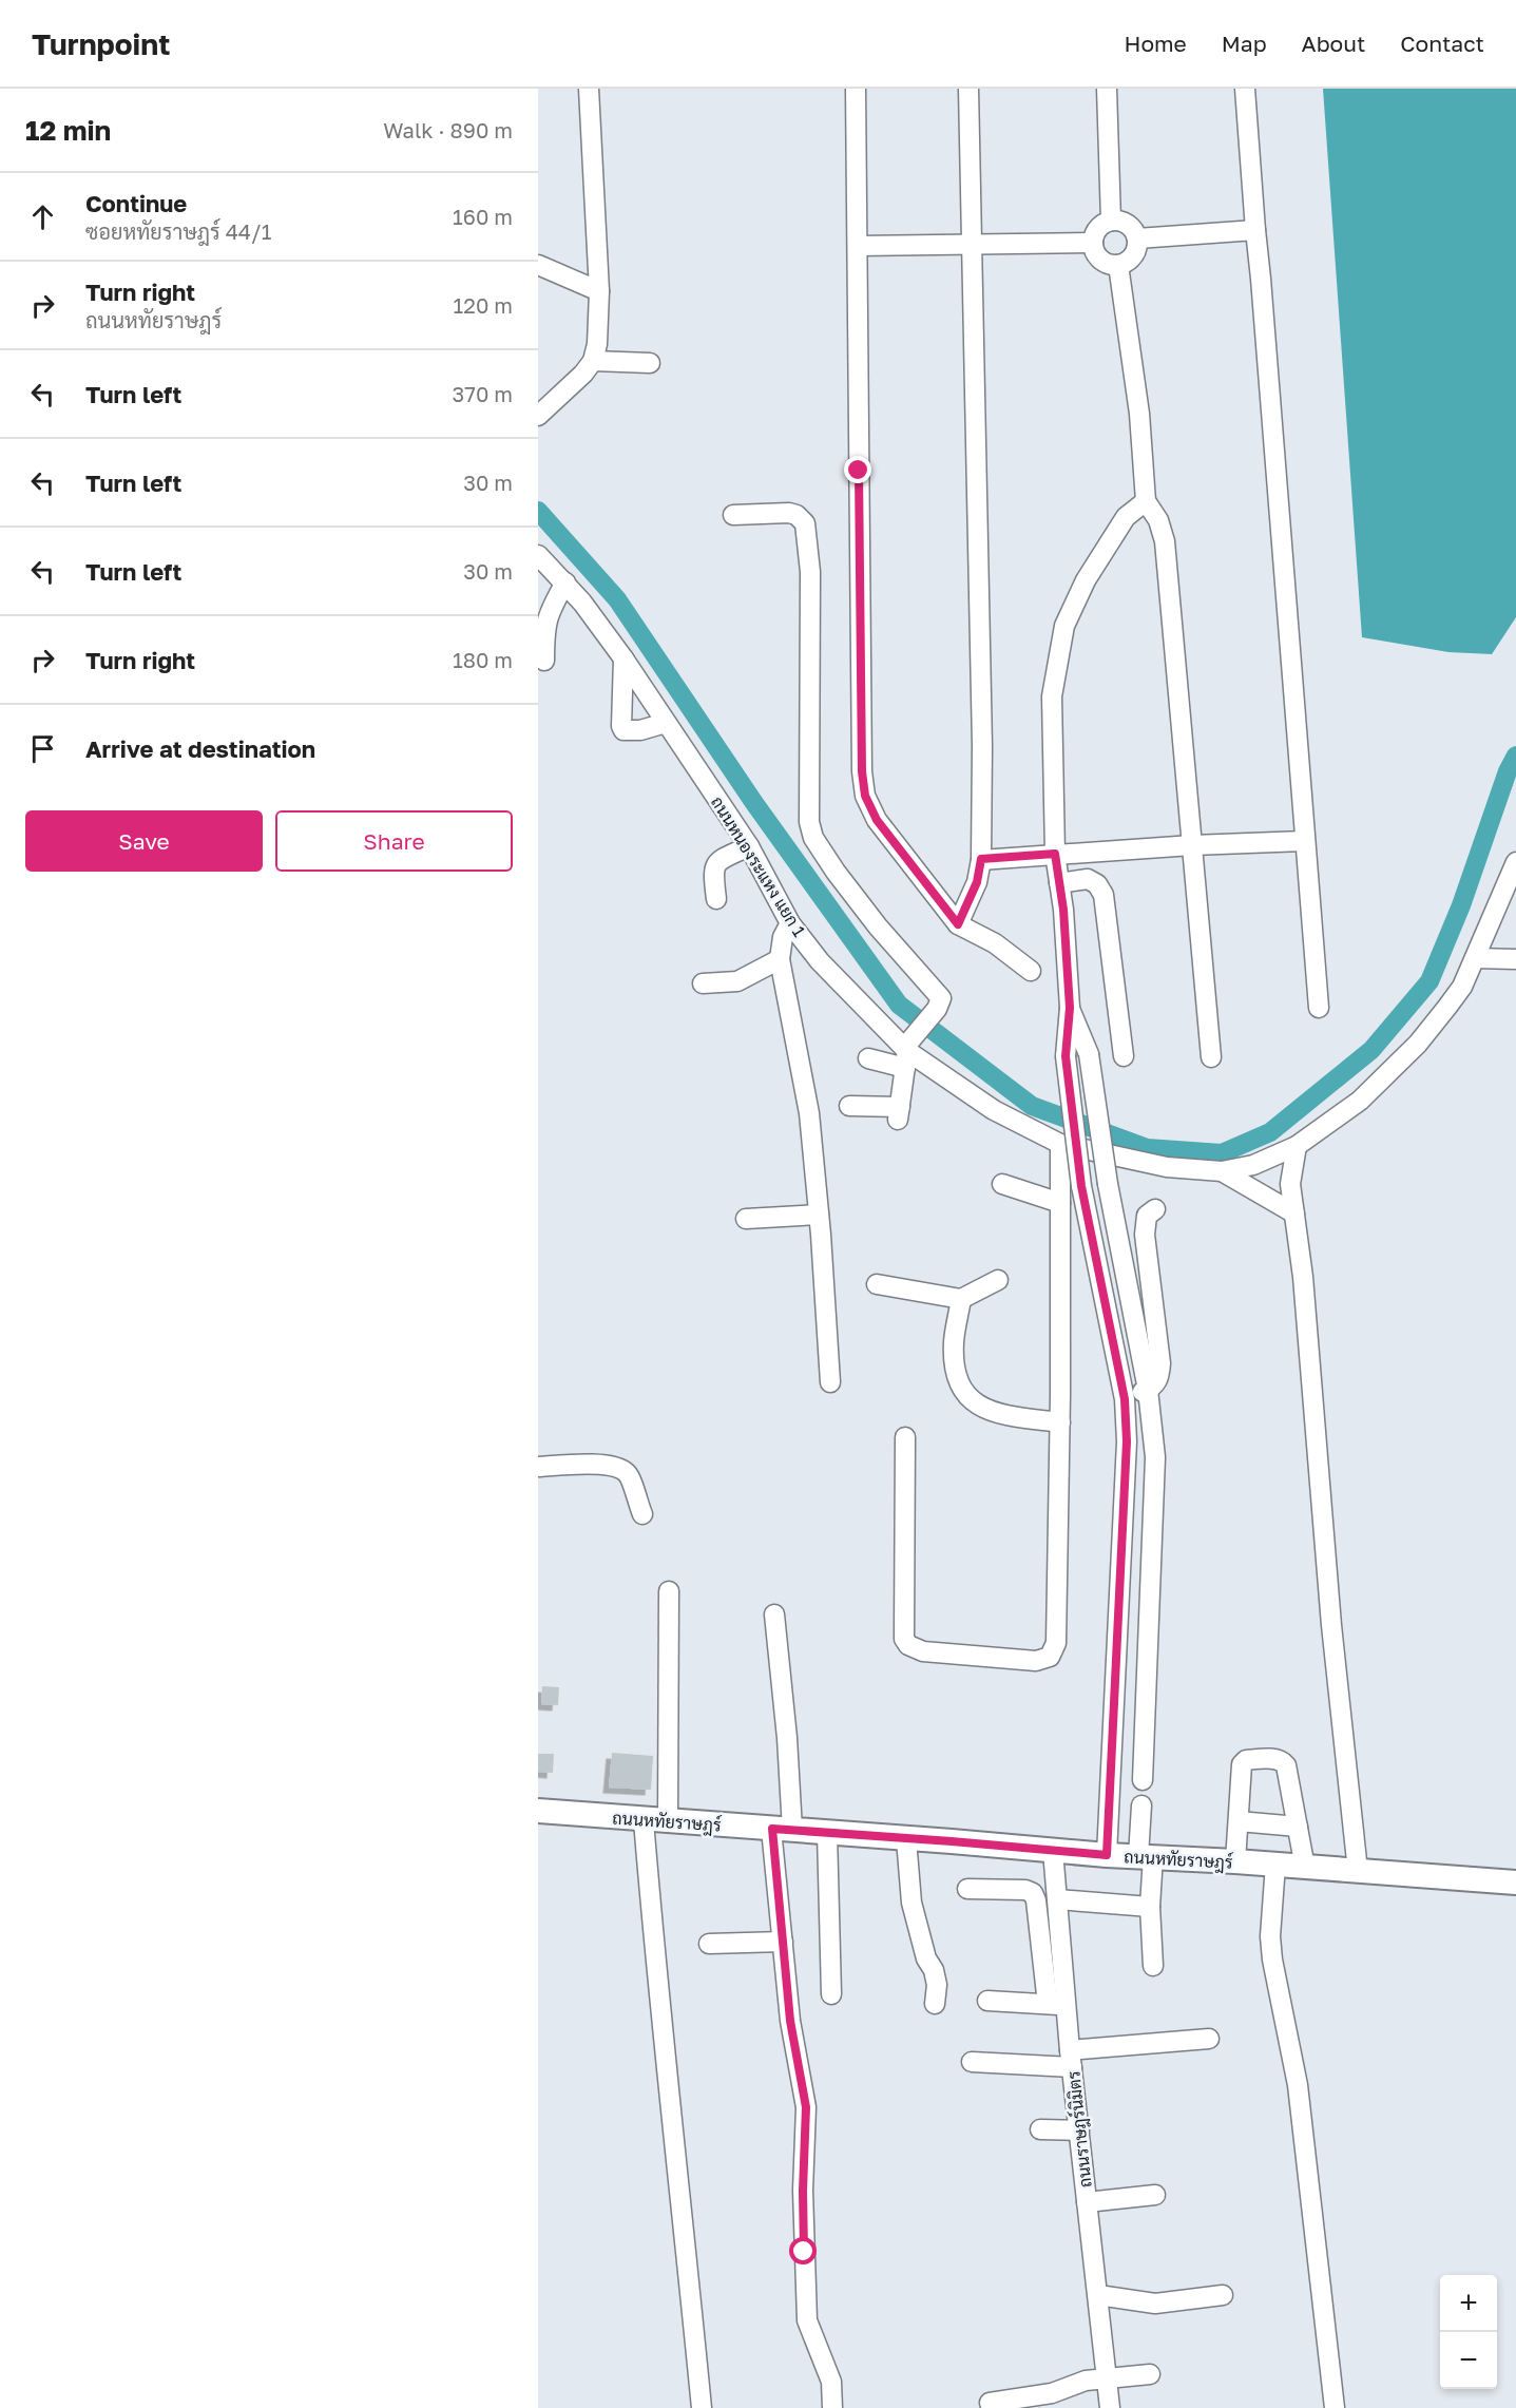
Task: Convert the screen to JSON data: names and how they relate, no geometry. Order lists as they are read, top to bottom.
{
  "streets": {
    "main road": ["ถนนหทัยราษฎร์"],
    "street": ["ถนนหนองระแหง แยก 1", "ถนนราษฎร์นิมิตร"]
  },
  "crossings": [
    ["ถนนหทัยราษฎร์", "ถนนราษฎร์นิมิตร"]
  ],
  "page": {
    "header": "Turnpoint",
    "nav": [
      "Home",
      "Map",
      "About",
      "Contact"
    ],
    "heading": ["12 min", "Walk · 890 m"],
    "list": [
      ["Continue", "ซอยหทัยราษฎร์ 44/1", "160 m"],
      ["Turn right", "ถนนหทัยราษฎร์", "120 m"],
      ["Turn left", "370 m"],
      ["Turn left", "30 m"],
      ["Turn left", "30 m"],
      ["Turn right", "180 m"],
      "Arrive at destination"
    ],
    "buttons": ["Save", "Share"],
    "map_buttons": ["+", "−"]
  }
}
